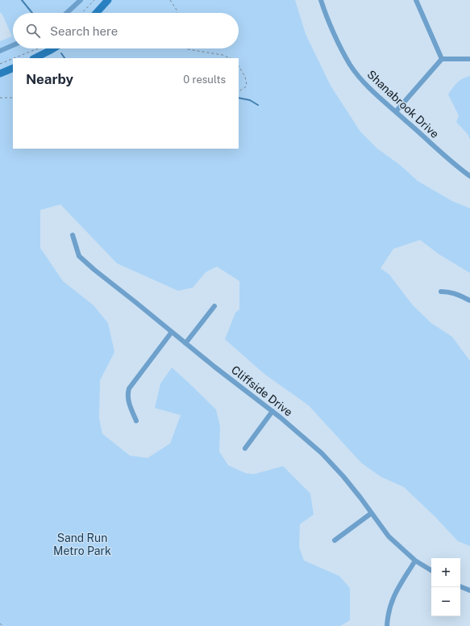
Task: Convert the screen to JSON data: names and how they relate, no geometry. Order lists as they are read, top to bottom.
{
  "streets": {
    "street": ["Shanabrook Drive", "Cliffside Drive"]
  },
  "parks": ["Sand Run Metro Park"],
  "page": {
    "search": "Search here",
    "heading": ["Nearby", "0 results"],
    "map_buttons": ["+", "−"]
  }
}
